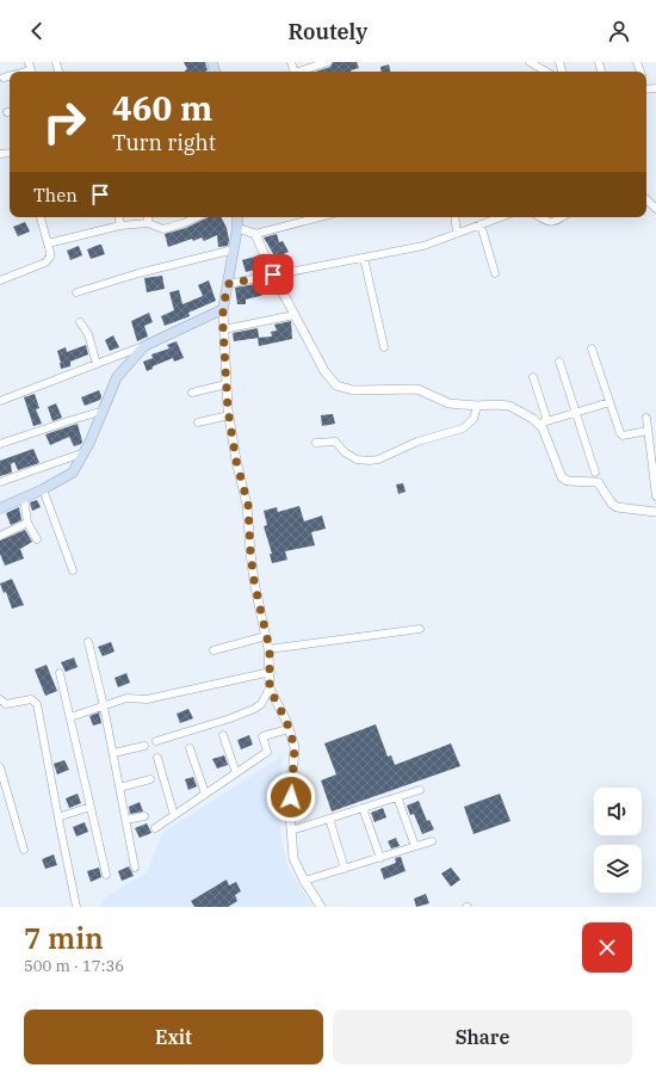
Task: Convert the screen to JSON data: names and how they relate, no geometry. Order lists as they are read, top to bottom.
{
  "page": {
    "header": "Routely",
    "turn": ["460 m", "Turn right"],
    "then": "Then",
    "heading": ["7 min", "500 m · 17:36"],
    "buttons": ["Exit", "Share"]
  }
}
